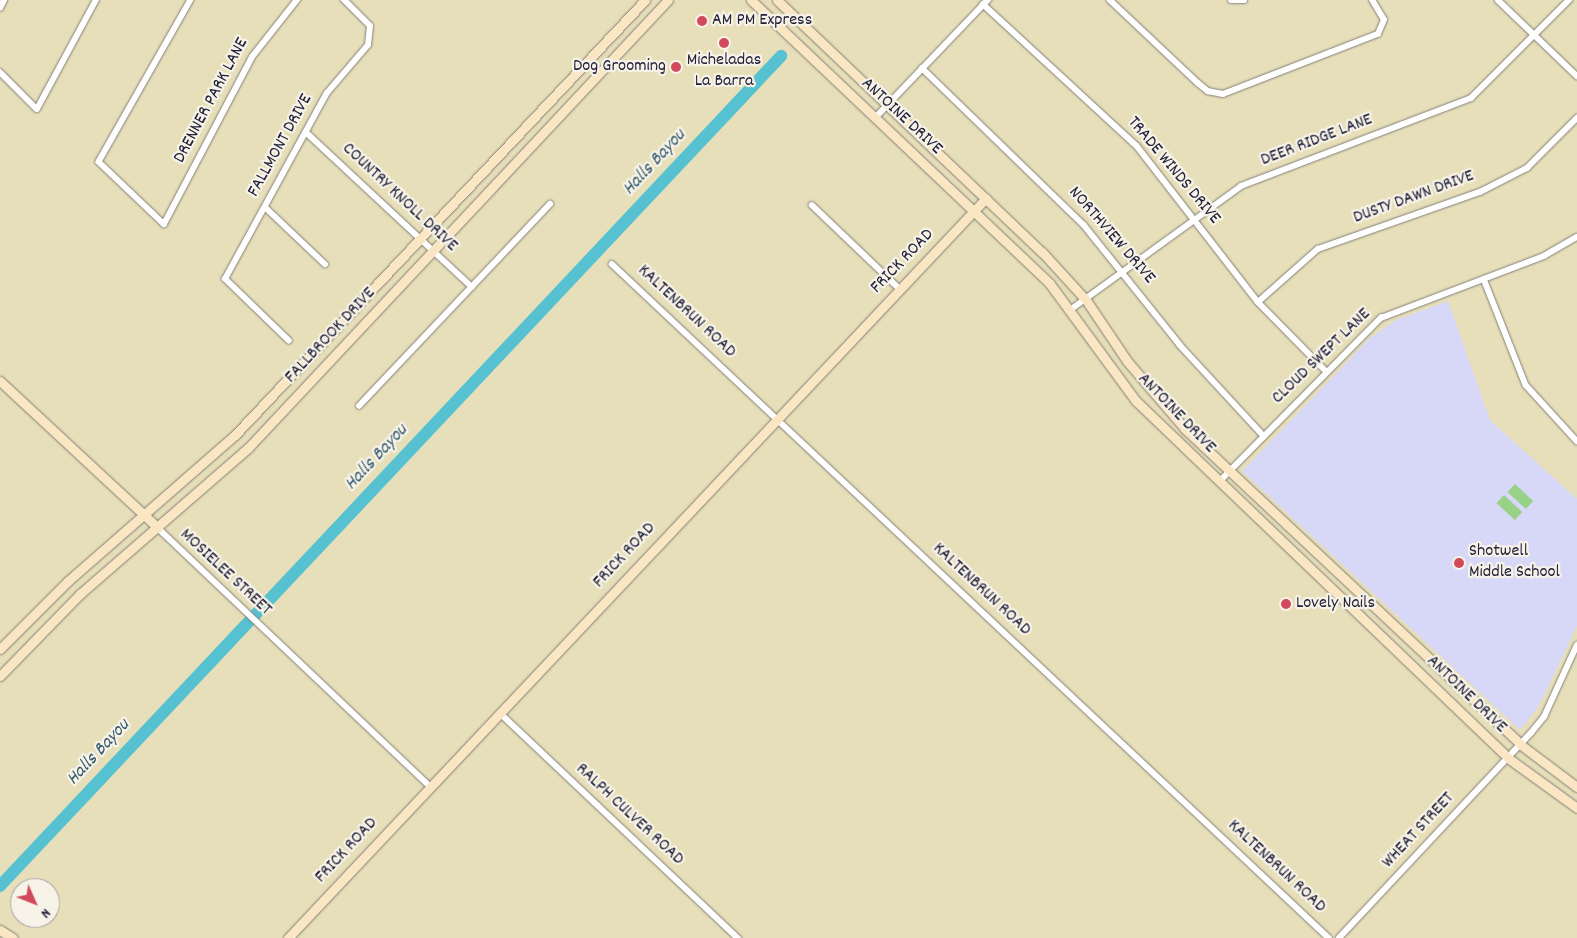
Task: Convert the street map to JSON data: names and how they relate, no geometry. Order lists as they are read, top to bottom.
{
  "streets": {
    "main road": [
      "ANTOINE DRIVE",
      "FRICK ROAD",
      "FALLBROOK DRIVE",
      "MOSIELEE STREET"
    ],
    "street": [
      "DRENNER PARK LANE",
      "DEER RIDGE LANE",
      "FALLMONT DRIVE",
      "TRADE WINDS DRIVE",
      "COUNTRY KNOLL DRIVE",
      "DUSTY DAWN DRIVE",
      "NORTHVIEW DRIVE",
      "KALTENBRUN ROAD",
      "CLOUD SWEPT LANE",
      "RALPH CULVER ROAD",
      "WHEAT STREET"
    ]
  },
  "crossings": [
    ["ANTOINE DRIVE", "DEER RIDGE LANE"],
    ["ANTOINE DRIVE", "FRICK ROAD"],
    ["ANTOINE DRIVE", "CLOUD SWEPT LANE"],
    ["ANTOINE DRIVE", "WHEAT STREET"],
    ["DEER RIDGE LANE", "TRADE WINDS DRIVE"],
    ["DEER RIDGE LANE", "NORTHVIEW DRIVE"],
    ["FALLMONT DRIVE", "COUNTRY KNOLL DRIVE"],
    ["TRADE WINDS DRIVE", "DUSTY DAWN DRIVE"],
    ["TRADE WINDS DRIVE", "CLOUD SWEPT LANE"],
    ["COUNTRY KNOLL DRIVE", "FALLBROOK DRIVE"],
    ["NORTHVIEW DRIVE", "CLOUD SWEPT LANE"],
    ["FRICK ROAD", "KALTENBRUN ROAD"],
    ["FRICK ROAD", "MOSIELEE STREET"],
    ["FRICK ROAD", "RALPH CULVER ROAD"],
    ["FALLBROOK DRIVE", "MOSIELEE STREET"]
  ],
  "water": ["Halls Bayou"],
  "places": [
    "AM PM Express",
    "Micheladas La Barra",
    "Dog Grooming",
    "Shotwell Middle School",
    "Lovely Nails"
  ],
  "north": "bottom right"
}
